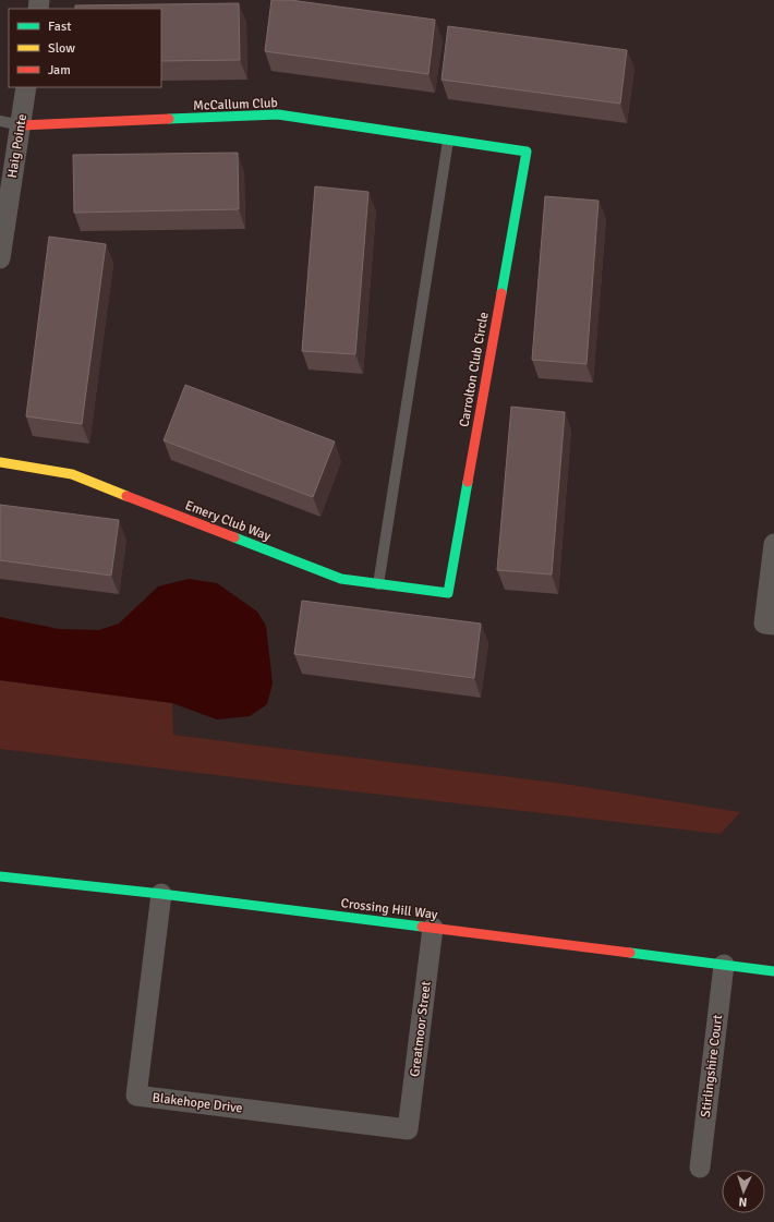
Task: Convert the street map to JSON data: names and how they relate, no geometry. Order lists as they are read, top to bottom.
{
  "streets": {
    "street": [
      "McCallum Club",
      "Haig Pointe",
      "Carrolton Club Circle",
      "Emery Club Way",
      "Crossing Hill Way",
      "Greatmoor Street",
      "Stirlingshire Court",
      "Blakehope Drive"
    ]
  },
  "crossings": [
    ["McCallum Club", "Haig Pointe"],
    ["McCallum Club", "Carrolton Club Circle"],
    ["Carrolton Club Circle", "Emery Club Way"],
    ["Crossing Hill Way", "Greatmoor Street"],
    ["Crossing Hill Way", "Stirlingshire Court"],
    ["Crossing Hill Way", "Blakehope Drive"],
    ["Greatmoor Street", "Blakehope Drive"]
  ],
  "legend": ["Fast", "Slow", "Jam"],
  "north": "bottom"
}
